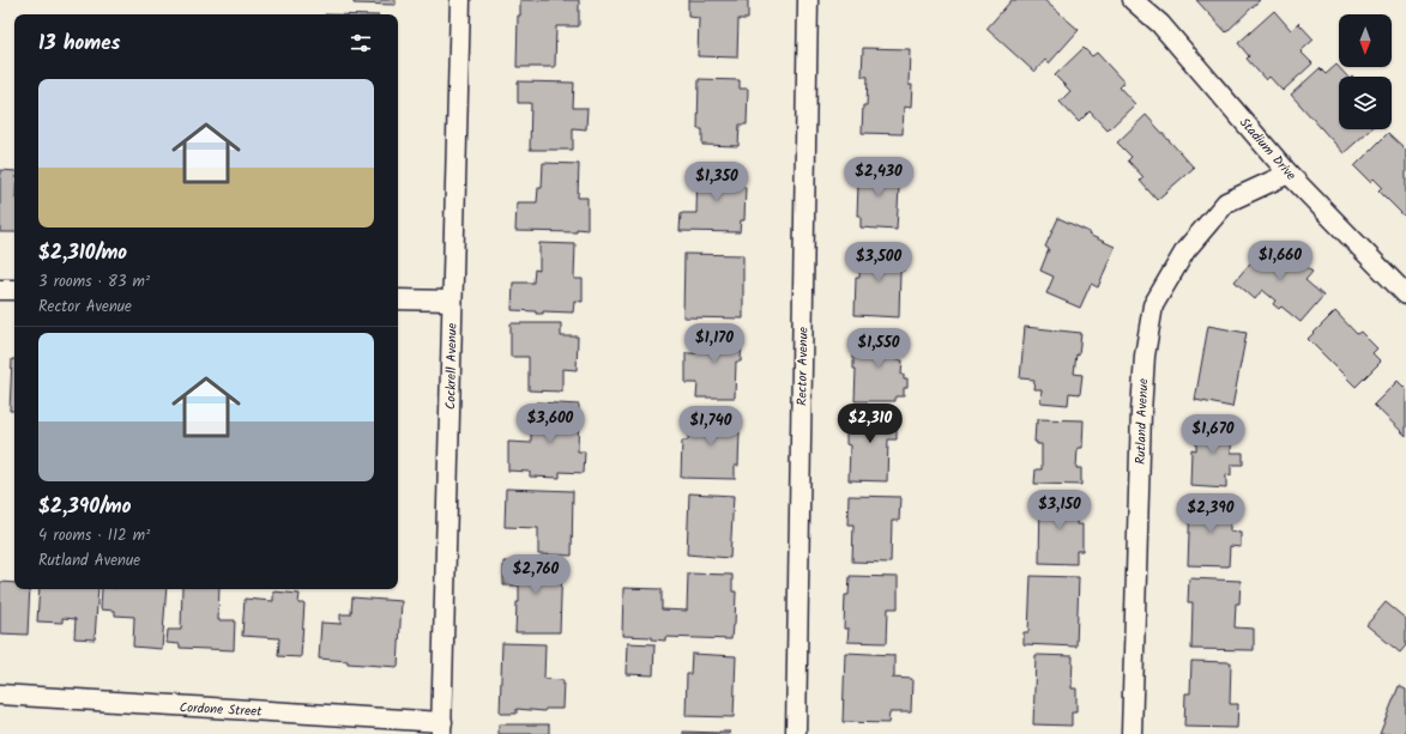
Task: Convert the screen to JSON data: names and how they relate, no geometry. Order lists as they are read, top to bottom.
{
  "streets": {
    "street": [
      "Stadium Drive",
      "Cockrell Avenue",
      "Rector Avenue",
      "Rutland Avenue",
      "Cordone Street"
    ]
  },
  "crossings": [
    ["Stadium Drive", "Rutland Avenue"],
    ["Cockrell Avenue", "Cordone Street"]
  ],
  "north": "bottom",
  "page": {
    "heading": "13 homes",
    "list": [
      {
        "name": "$2,310/mo",
        "note": "3 rooms · 83 m² · Rector Avenue"
      },
      {
        "name": "$2,390/mo",
        "note": "4 rooms · 112 m² · Rutland Avenue"
      }
    ],
    "price": [
      "$2,430",
      "$1,350",
      "$1,660",
      "$3,500",
      "$1,170",
      "$1,550",
      "$3,600",
      "$2,310",
      "$1,740",
      "$1,670",
      "$3,150",
      "$2,390",
      "$2,760"
    ]
  }
}
